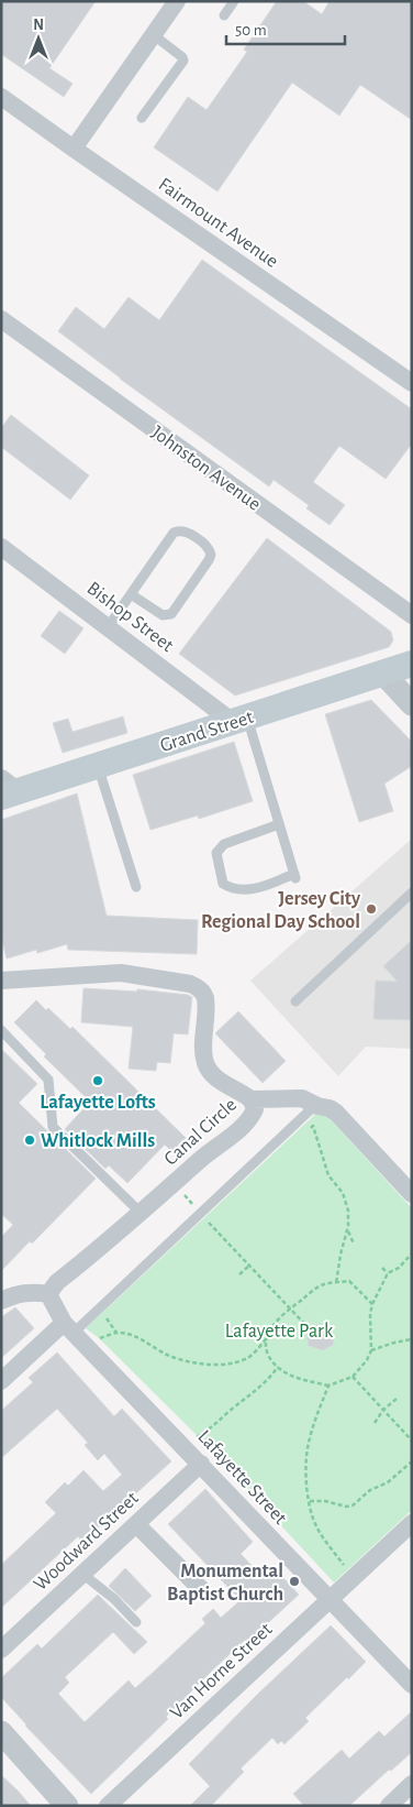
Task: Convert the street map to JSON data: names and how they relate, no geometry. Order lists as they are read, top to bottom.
{
  "streets": {
    "main road": ["Grand Street"],
    "street": [
      "Fairmount Avenue",
      "Johnston Avenue",
      "Bishop Street",
      "Canal Circle",
      "Lafayette Street",
      "Woodward Street",
      "Van Horne Street"
    ]
  },
  "crossings": [
    ["Bishop Street", "Grand Street"],
    ["Canal Circle", "Lafayette Street"],
    ["Lafayette Street", "Woodward Street"],
    ["Lafayette Street", "Van Horne Street"]
  ],
  "parks": ["Lafayette Park"],
  "places": [
    "Jersey City Regional Day School",
    "Lafayette Lofts",
    "Whitlock Mills",
    "Monumental Baptist Church"
  ],
  "scale_bar": "50 m",
  "north": "top"
}
